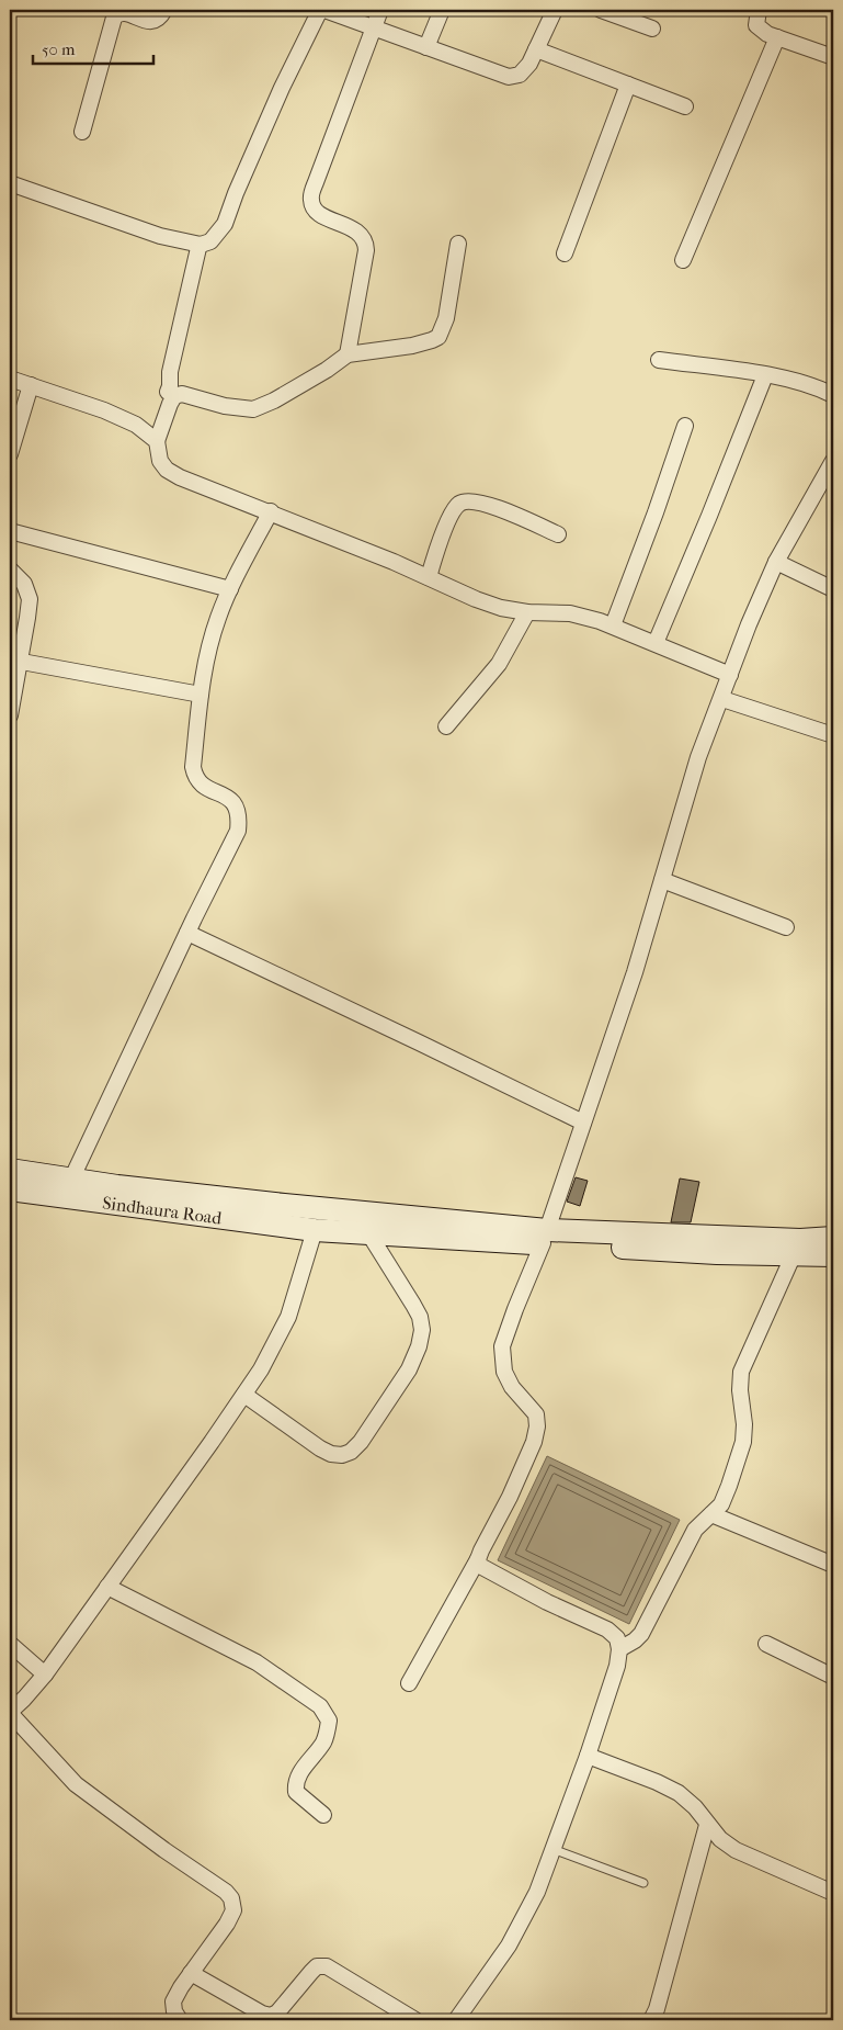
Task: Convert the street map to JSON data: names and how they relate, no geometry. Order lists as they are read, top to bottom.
{
  "streets": {
    "street": ["Sindhaura Road"]
  },
  "scale_bar": "50 m"
}
